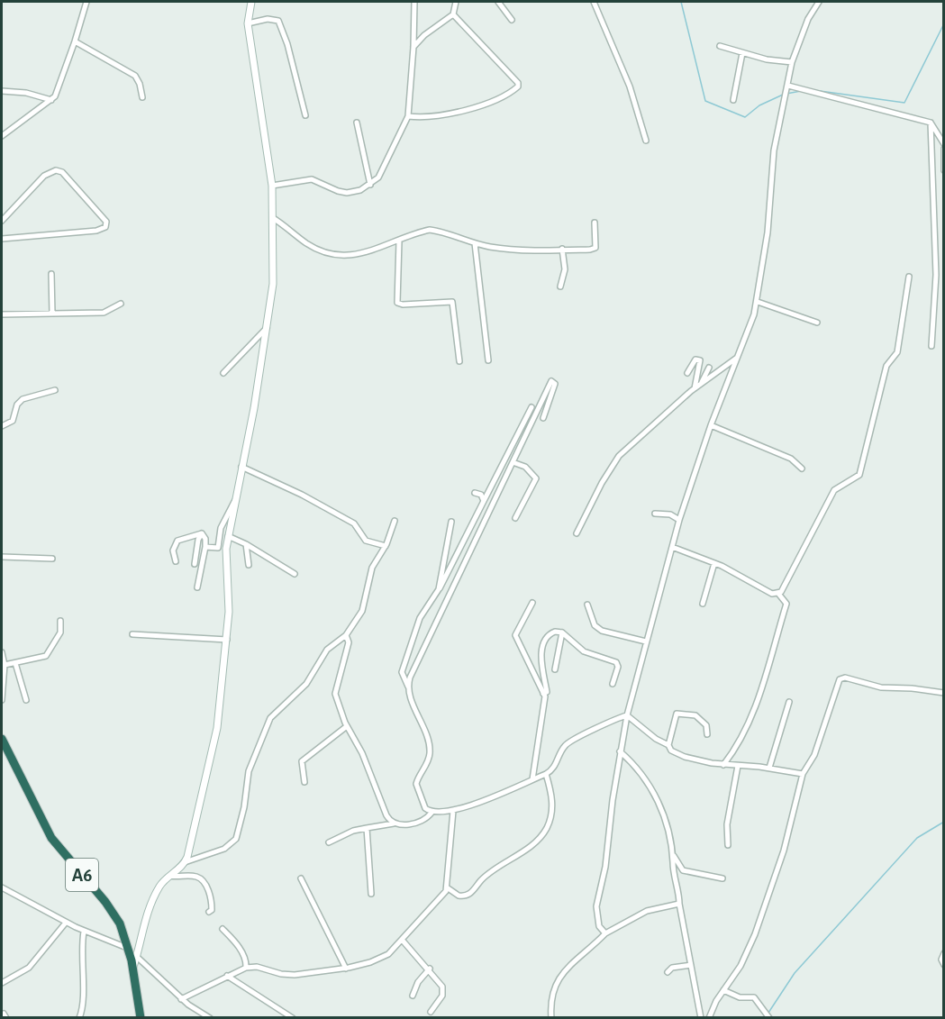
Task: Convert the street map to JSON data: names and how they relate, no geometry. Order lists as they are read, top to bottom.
{
  "streets": {
    "highway": ["A6"]
  }
}
